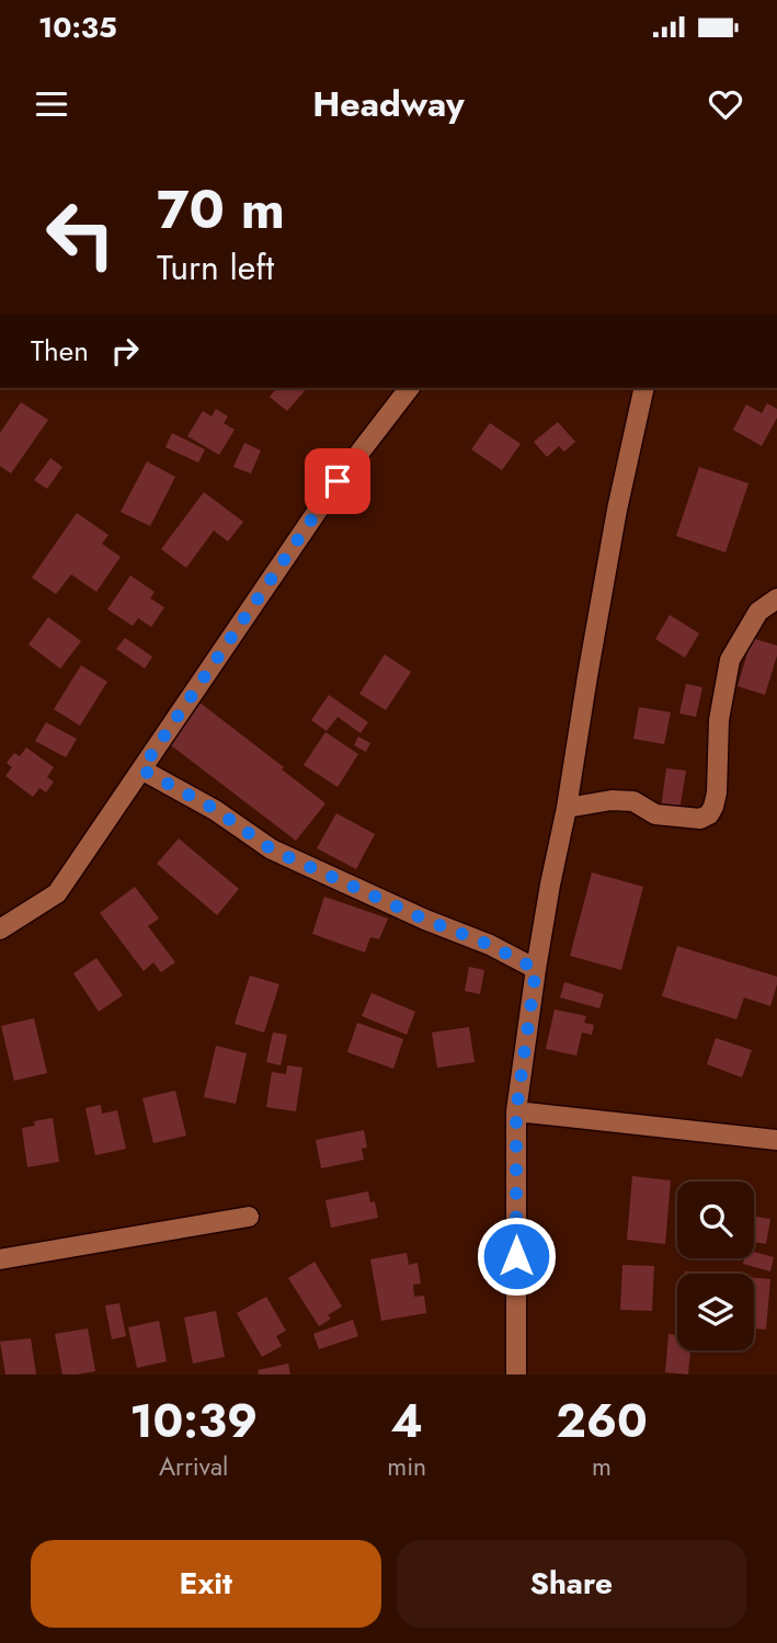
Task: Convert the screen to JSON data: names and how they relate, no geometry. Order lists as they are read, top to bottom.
{
  "page": {
    "status": "10:35",
    "header": "Headway",
    "turn": ["70 m", "Turn left"],
    "then": "Then",
    "eta": [
      "10:39",
      "Arrival",
      "4",
      "min",
      "260",
      "m"
    ],
    "buttons": ["Exit", "Share"]
  }
}
